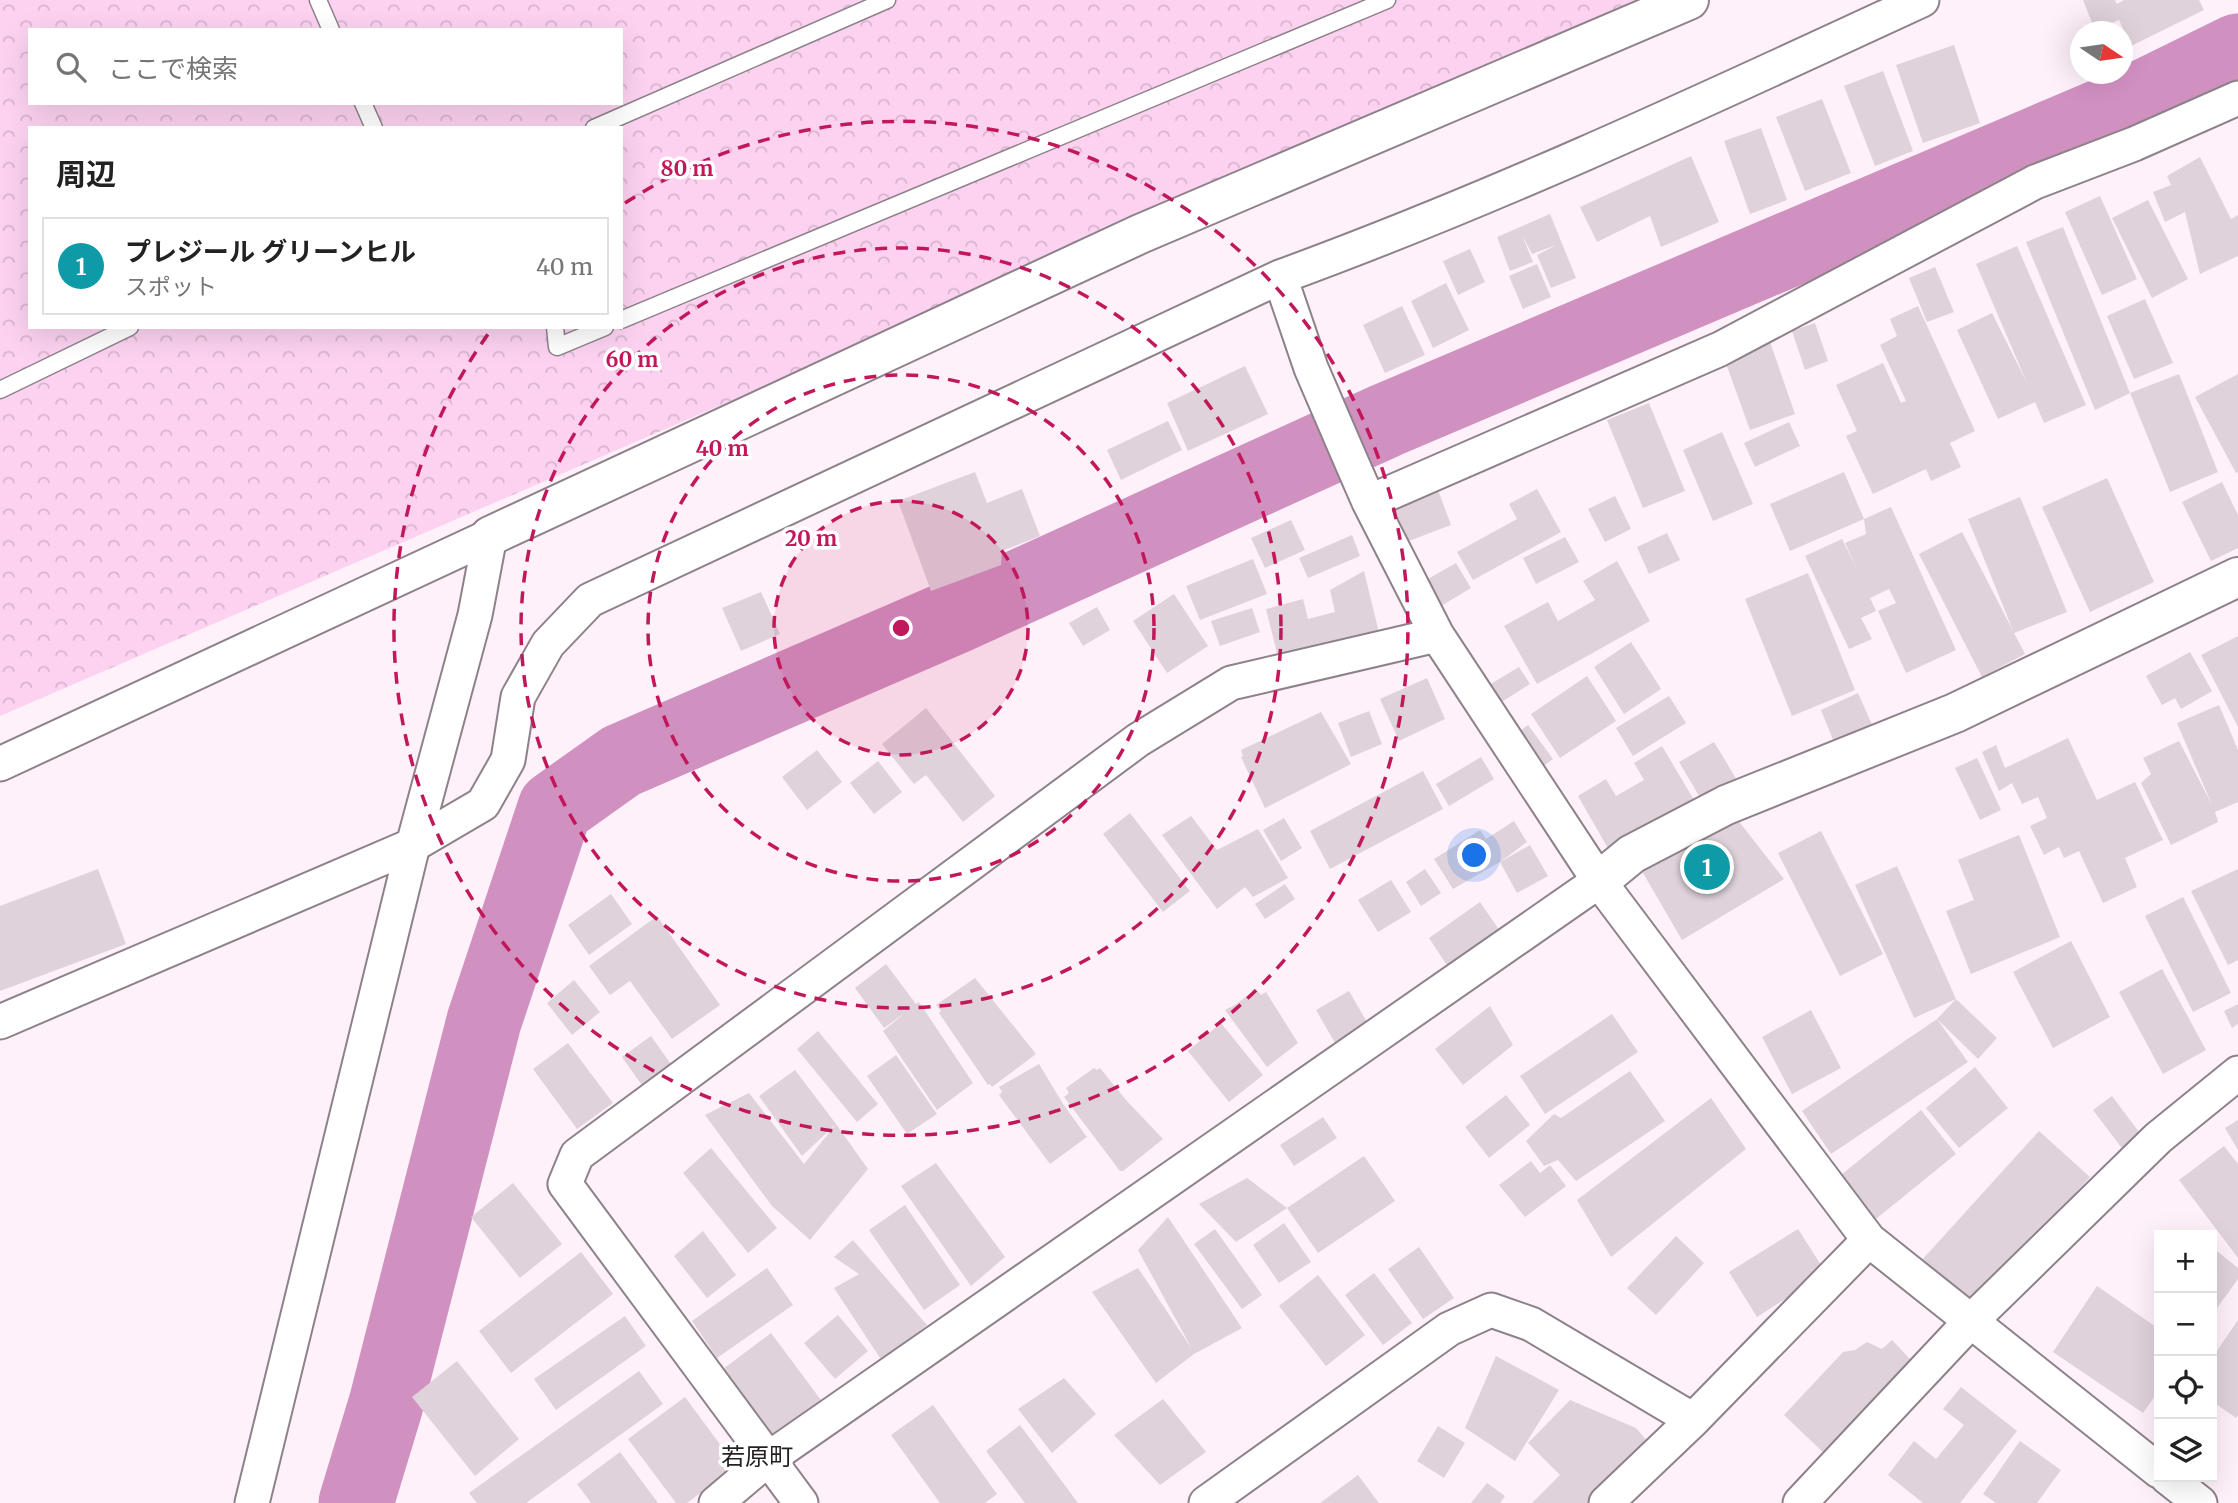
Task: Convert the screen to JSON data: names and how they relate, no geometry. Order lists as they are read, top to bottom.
{
  "districts": ["若原町"],
  "north": "right",
  "page": {
    "search": "ここで検索",
    "heading": "周辺",
    "list": [
      {
        "mark": "1",
        "name": "プレジール グリーンヒル",
        "note": "スポット",
        "value": "40 m"
      }
    ],
    "pins": "1",
    "map_buttons": ["+", "−"]
  },
  "rings": [
    "80 m",
    "60 m",
    "40 m",
    "20 m"
  ]
}
